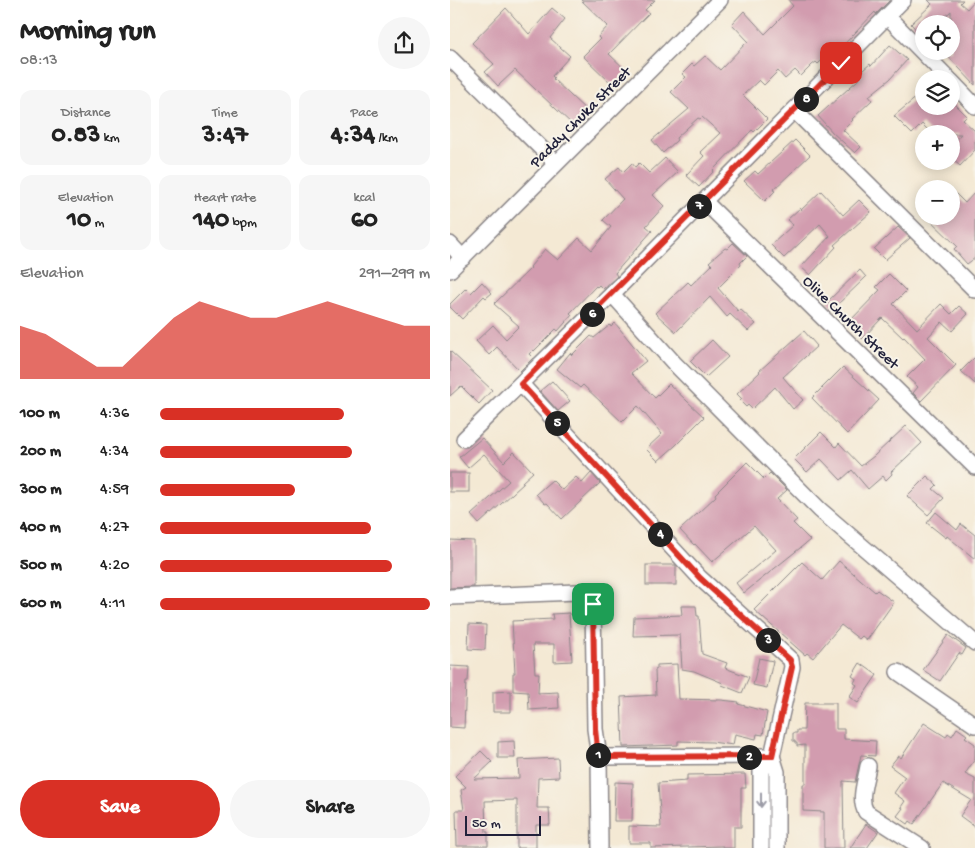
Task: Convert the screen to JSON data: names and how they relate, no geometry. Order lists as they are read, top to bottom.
{
  "streets": {
    "street": ["Paddy Chuka Street", "Olive Church Street"]
  },
  "scale_bar": "50 m",
  "page": {
    "heading": ["Morning run", "08:13"],
    "map_buttons": ["+", "−"],
    "stats": [
      ["Distance", "0.83 km"],
      ["Time", "3:47"],
      ["Pace", "4:34 /km"],
      ["Elevation", "10 m"],
      ["Heart rate", "140 bpm"],
      ["kcal", "60"]
    ],
    "pins": [
      "8",
      "7",
      "6",
      "5",
      "4",
      "3",
      "1",
      "2"
    ],
    "chart": ["Elevation", "291–299 m"],
    "list": [
      {
        "name": "100 m",
        "note": "4:36"
      },
      {
        "name": "200 m",
        "note": "4:34"
      },
      {
        "name": "300 m",
        "note": "4:59"
      },
      {
        "name": "400 m",
        "note": "4:27"
      },
      {
        "name": "500 m",
        "note": "4:20"
      },
      {
        "name": "600 m",
        "note": "4:11"
      }
    ],
    "buttons": ["Save", "Share"],
    "scale": "50 m"
  }
}
